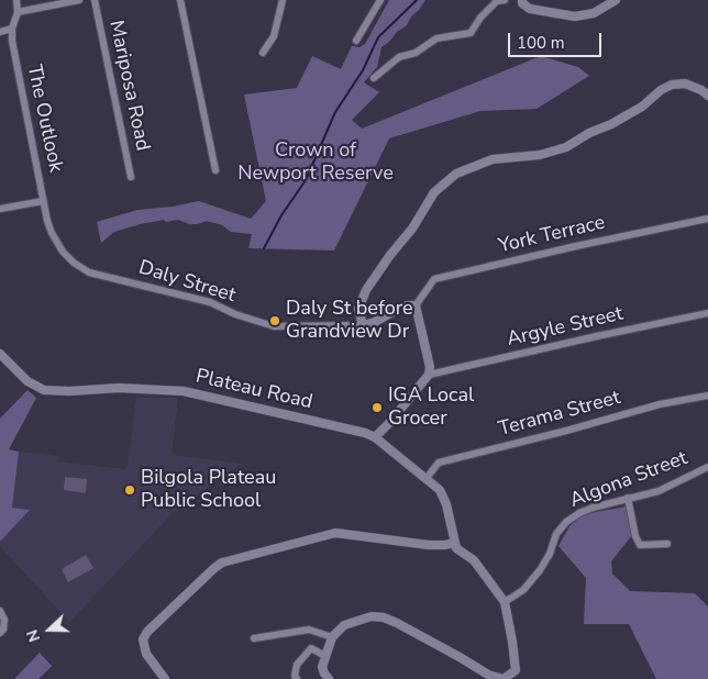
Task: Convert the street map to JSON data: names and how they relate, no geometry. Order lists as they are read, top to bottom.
{
  "streets": {
    "street": [
      "Mariposa Road",
      "The Outlook",
      "York Terrace",
      "Daly Street",
      "Argyle Street",
      "Plateau Road",
      "Terama Street",
      "Algona Street"
    ]
  },
  "crossings": [
    ["The Outlook", "Daly Street"],
    ["Plateau Road", "Terama Street"]
  ],
  "parks": ["Crown of Newport Reserve"],
  "places": ["Daly St before Grandview Dr", "IGA Local Grocer", "Bilgola Plateau Public School"],
  "scale_bar": "100 m",
  "north": "left"
}
